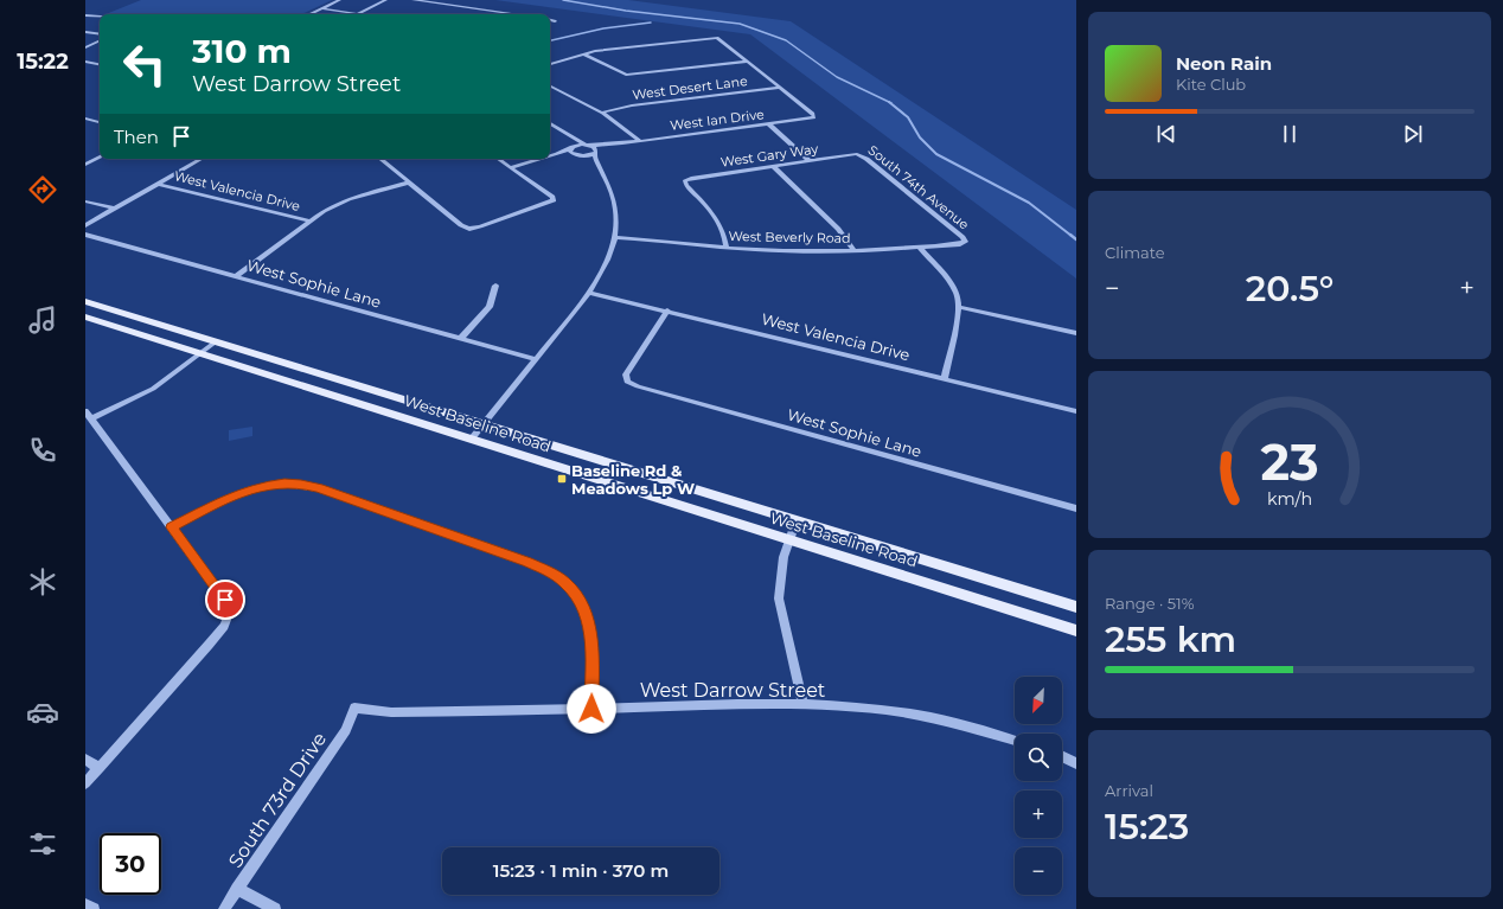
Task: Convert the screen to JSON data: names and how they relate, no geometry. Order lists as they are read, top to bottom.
{
  "streets": {
    "main road": ["West Baseline Road"],
    "street": [
      "West Desert Lane",
      "West Ian Drive",
      "West Gary Way",
      "South 74th Avenue",
      "West Valencia Drive",
      "West Beverly Road",
      "West Sophie Lane",
      "West Darrow Street",
      "South 73rd Drive"
    ]
  },
  "crossings": [
    ["West Desert Lane", "West Ian Drive"],
    ["West Gary Way", "South 74th Avenue"],
    ["West Gary Way", "West Beverly Road"],
    ["South 74th Avenue", "West Beverly Road"],
    ["West Valencia Drive", "West Sophie Lane"],
    ["West Darrow Street", "South 73rd Drive"]
  ],
  "places": {
    "transit": ["Baseline Rd & Meadows Lp W"]
  },
  "north": "bottom left",
  "page": {
    "tabs": "15:22",
    "turn": ["310 m", "West Darrow Street"],
    "song": ["Neon Rain", "Kite Club"],
    "then": "Then",
    "tile": [
      "Climate",
      ["Range · 51%", "255 km"],
      ["Arrival", "15:23"]
    ],
    "heat": ["−", "20.5°", "+"],
    "map_buttons": ["+", "−"],
    "limit": "30",
    "trip": "15:23 · 1 min · 370 m",
    "gauge": ["23", "km/h"]
  }
}
